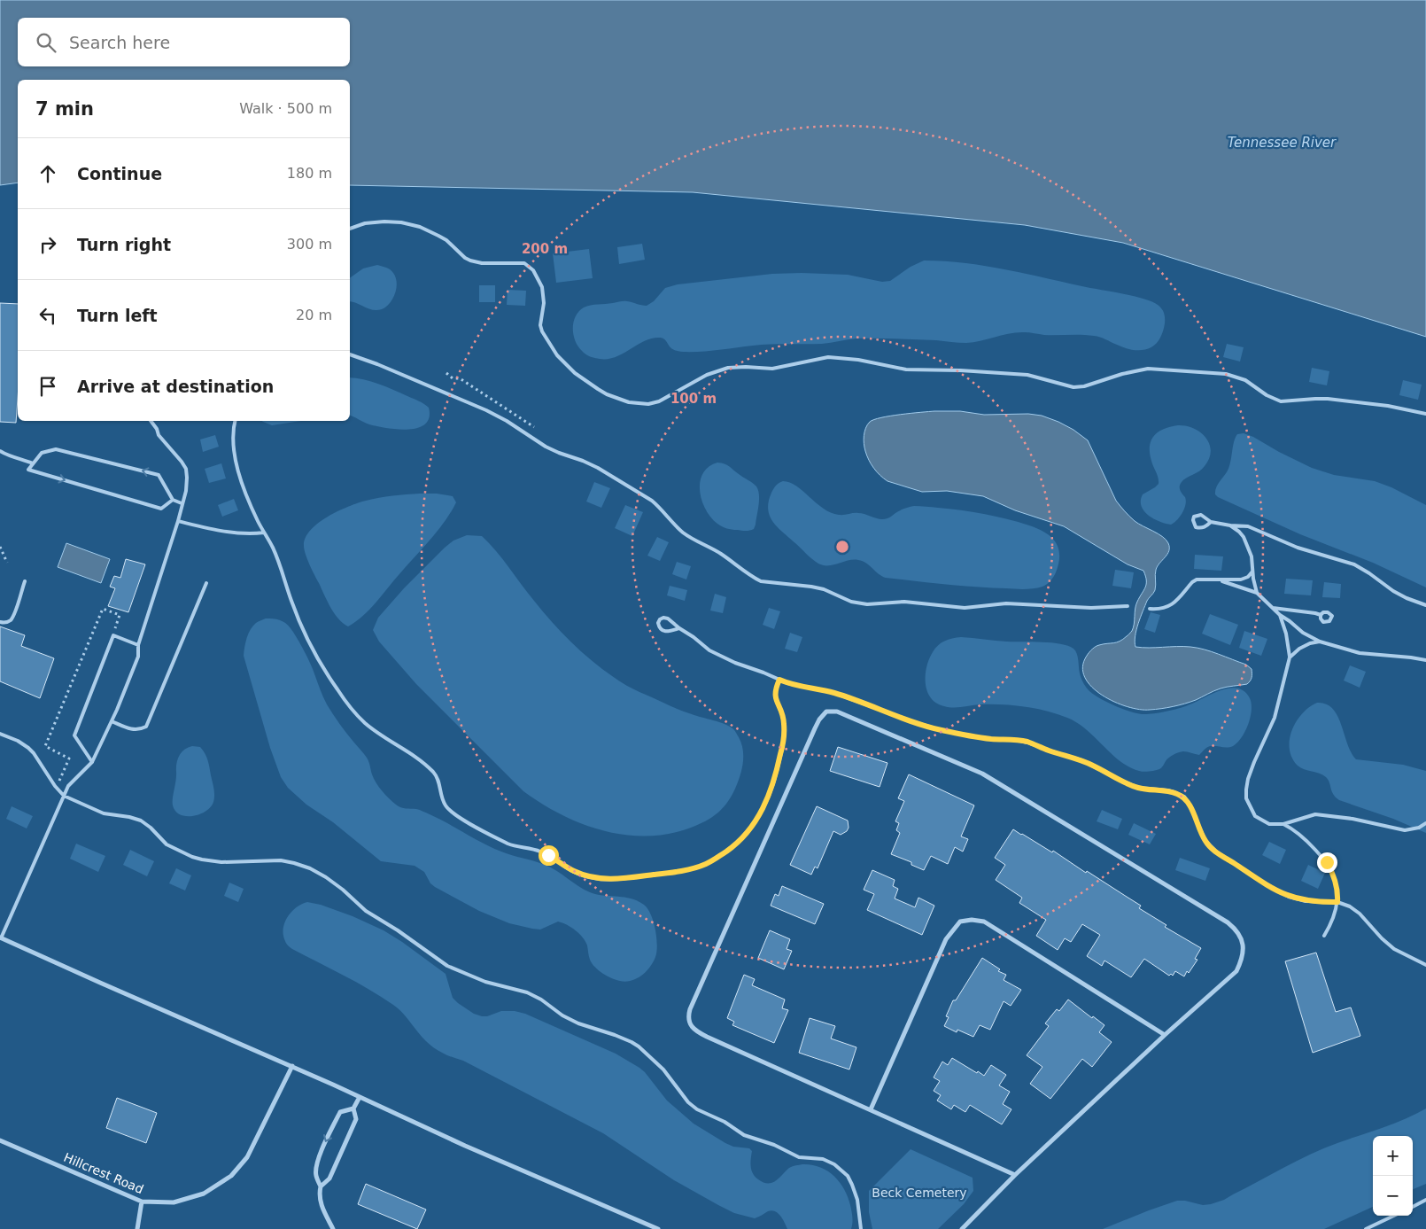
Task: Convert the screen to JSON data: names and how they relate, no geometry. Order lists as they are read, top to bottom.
{
  "streets": {
    "street": ["Hillcrest Road"]
  },
  "water": ["Tennessee River"],
  "parks": ["Beck Cemetery"],
  "page": {
    "search": "Search here",
    "heading": ["7 min", "Walk · 500 m"],
    "list": [
      ["Continue", "180 m"],
      ["Turn right", "300 m"],
      ["Turn left", "20 m"],
      "Arrive at destination"
    ],
    "map_buttons": ["+", "−"]
  },
  "rings": ["200 m", "100 m"]
}
